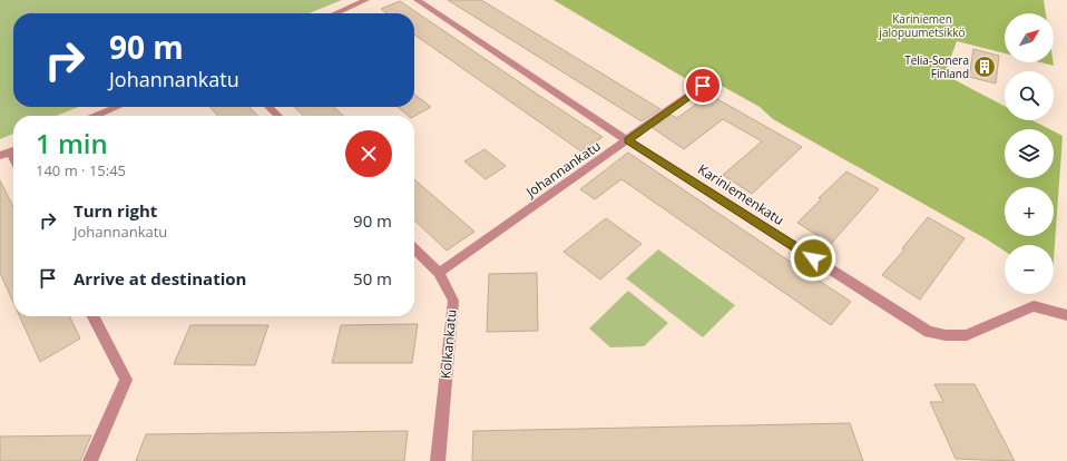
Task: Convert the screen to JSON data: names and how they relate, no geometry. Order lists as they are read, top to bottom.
{
  "streets": {
    "street": ["Johannankatu", "Kariniemenkatu", "Kolkankatu"]
  },
  "crossings": [
    ["Johannankatu", "Kariniemenkatu"],
    ["Johannankatu", "Kolkankatu"]
  ],
  "parks": ["Kariniemen jalopuumetsikkö"],
  "places": {
    "building": ["Telia-Sonera Finland"]
  },
  "north": "top right",
  "page": {
    "map_buttons": ["+", "−"],
    "turn": ["90 m", "Johannankatu"],
    "heading": ["1 min", "140 m · 15:45"],
    "list": [
      {
        "name": "Turn right",
        "note": "Johannankatu",
        "value": "90 m"
      },
      {
        "name": "Arrive at destination",
        "value": "50 m"
      }
    ]
  }
}
